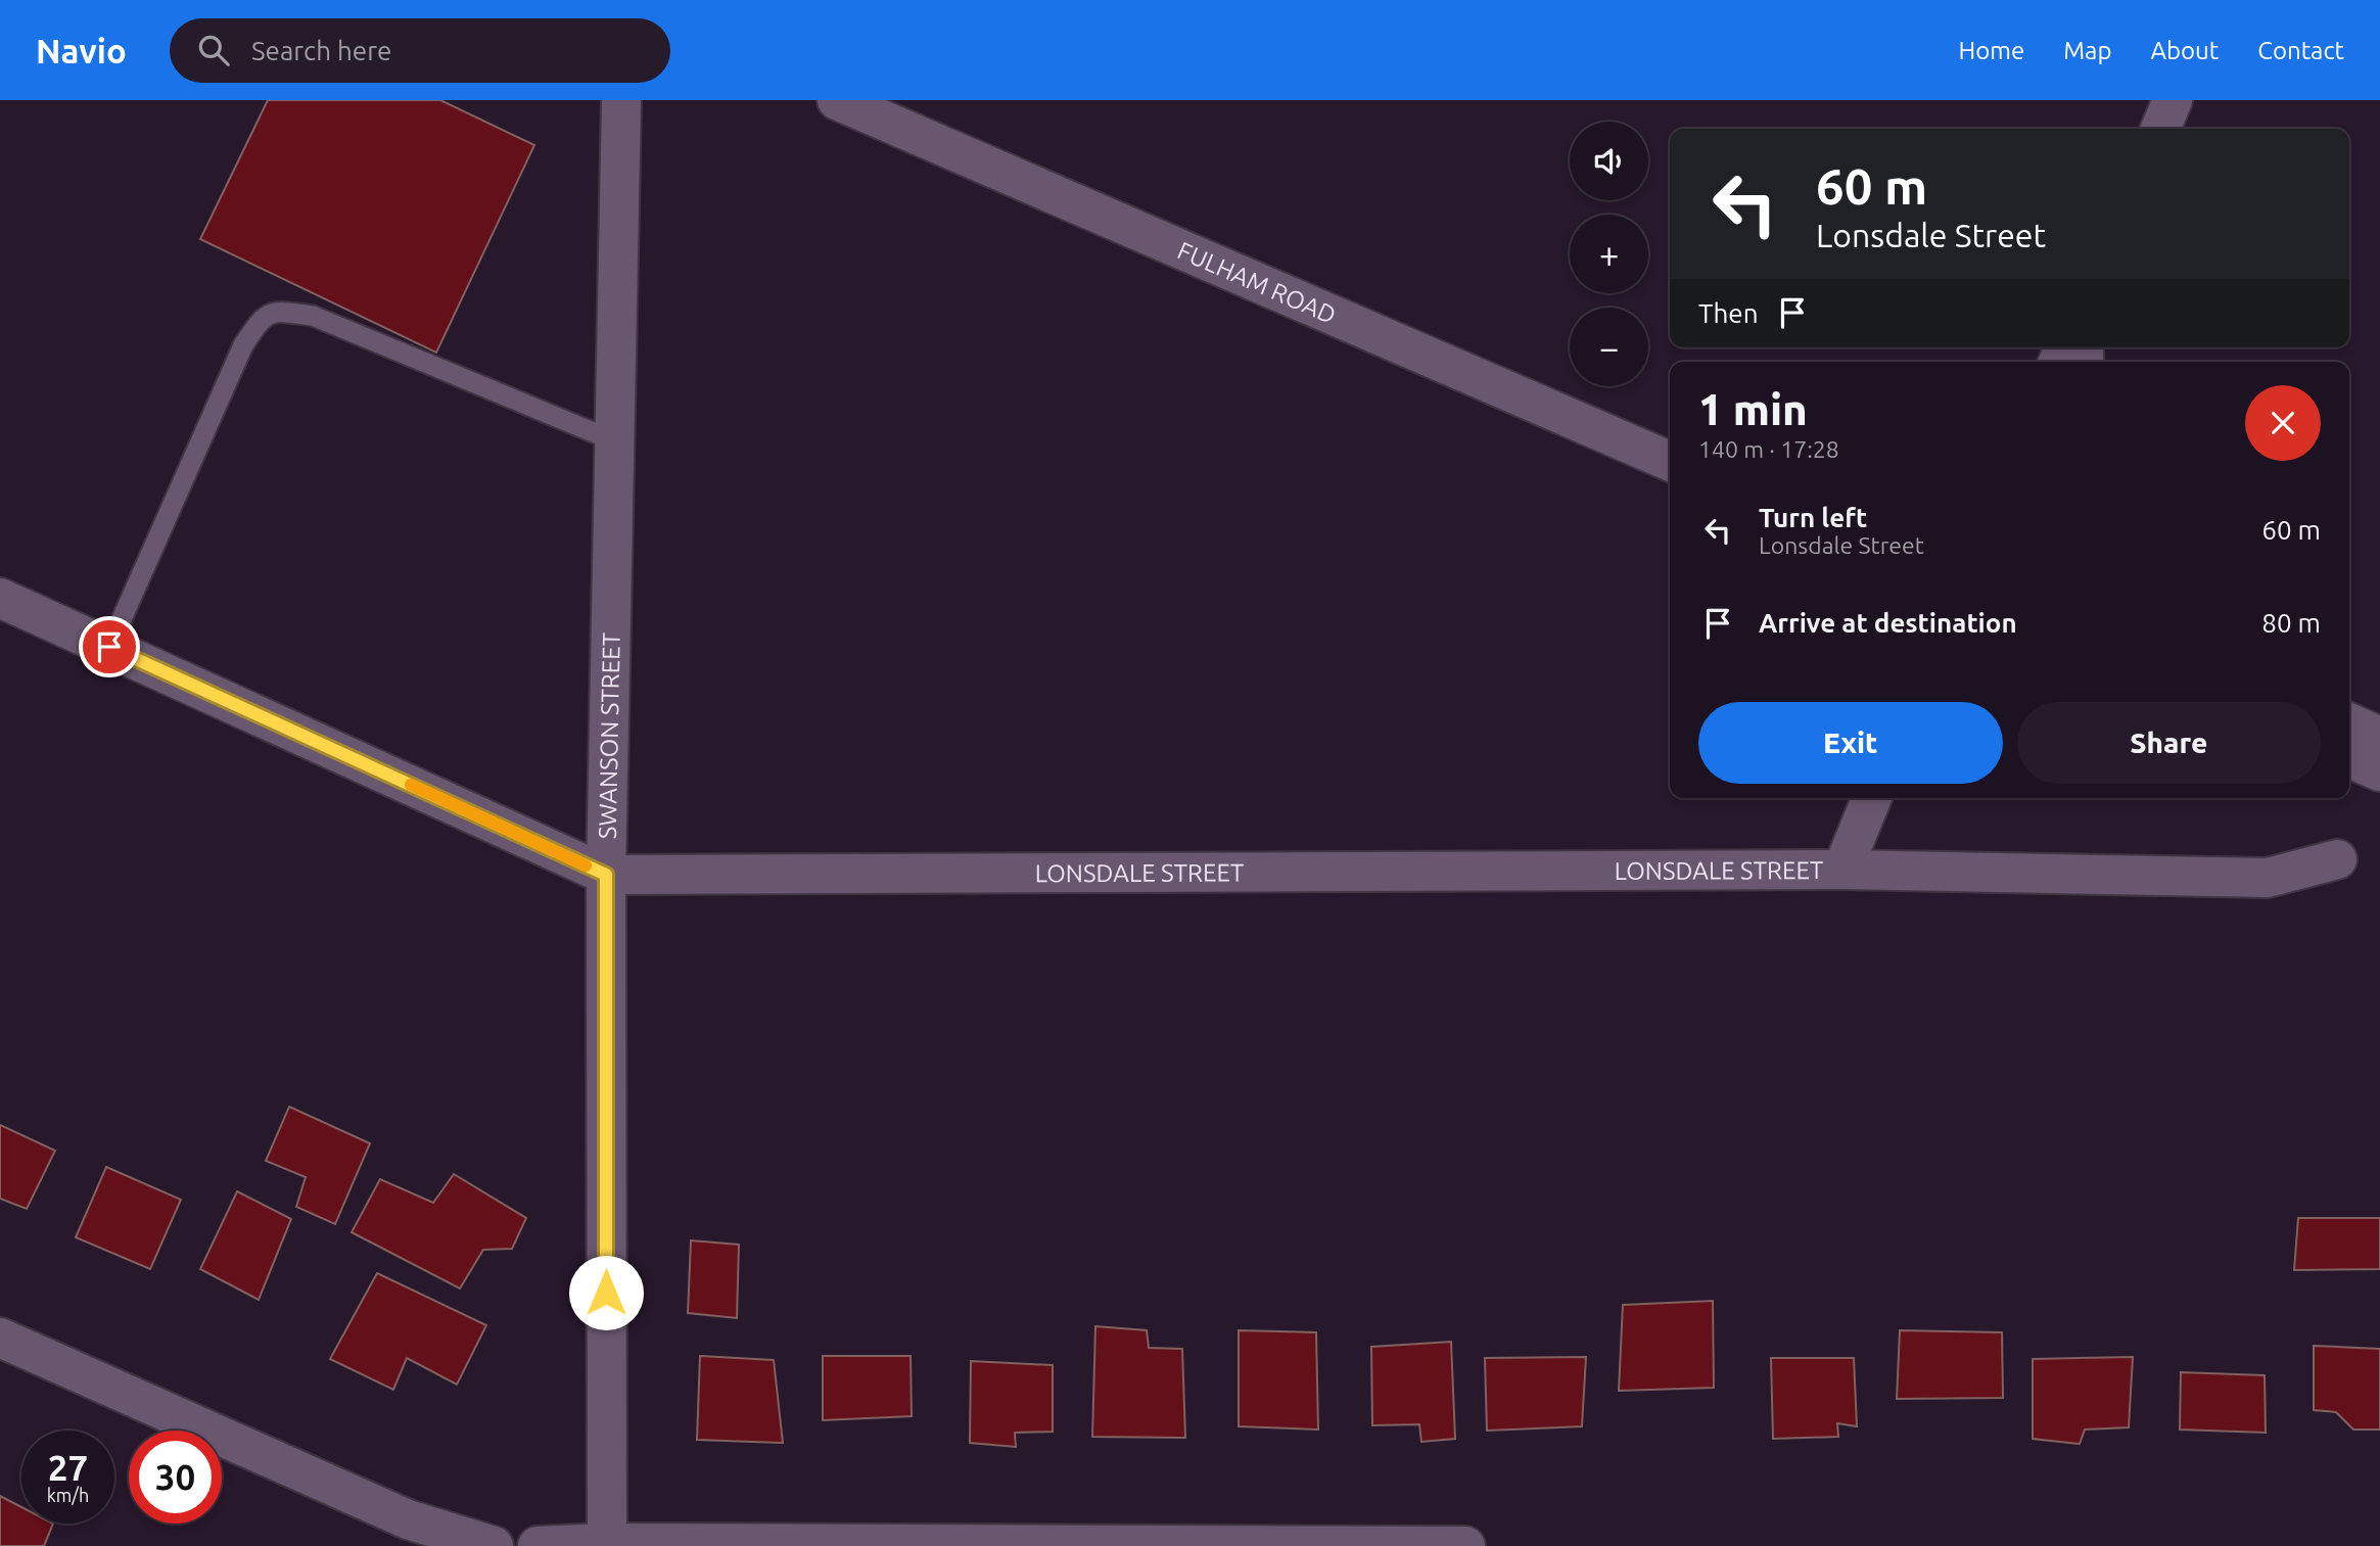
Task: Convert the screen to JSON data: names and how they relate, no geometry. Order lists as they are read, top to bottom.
{
  "streets": {
    "street": ["FULHAM ROAD", "SWANSON STREET", "LONSDALE STREET"]
  },
  "crossings": [
    ["SWANSON STREET", "LONSDALE STREET"]
  ],
  "page": {
    "header": "Navio",
    "search": "Search here",
    "nav": [
      "Home",
      "Map",
      "About",
      "Contact"
    ],
    "map_buttons": ["+", "−"],
    "turn": ["60 m", "Lonsdale Street"],
    "then": "Then",
    "heading": ["1 min", "140 m · 17:28"],
    "list": [
      {
        "name": "Turn left",
        "note": "Lonsdale Street",
        "value": "60 m"
      },
      {
        "name": "Arrive at destination",
        "value": "80 m"
      }
    ],
    "buttons": ["Exit", "Share"],
    "speed": "27 km/h",
    "limit": "30"
  }
}
